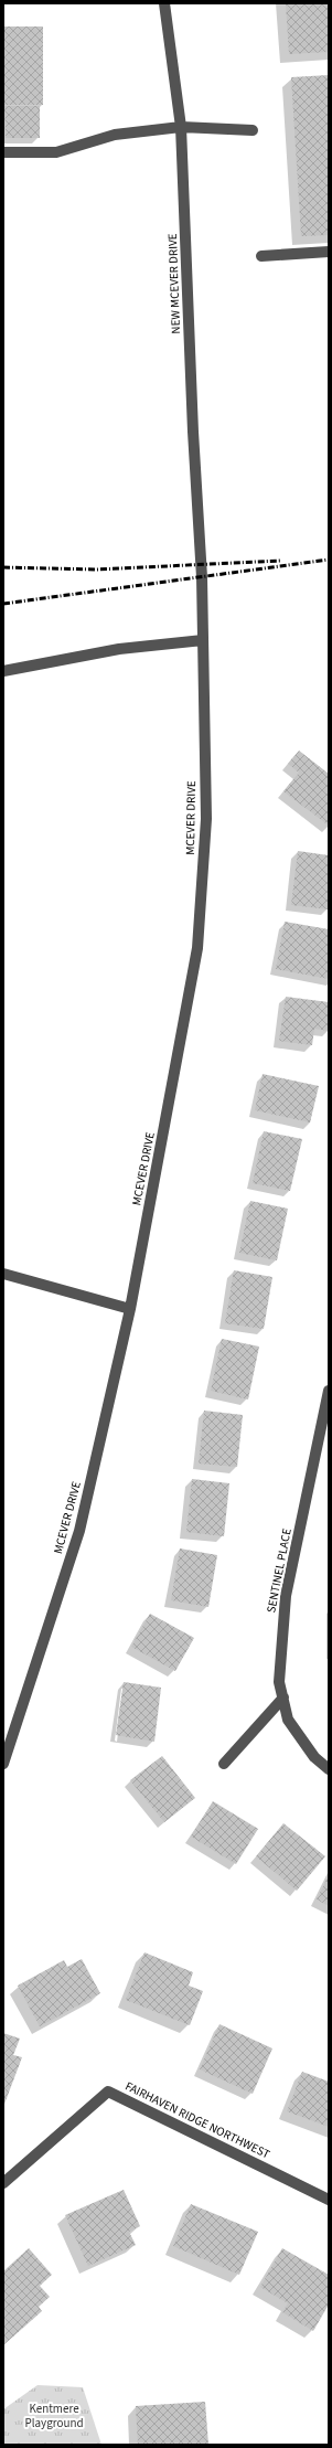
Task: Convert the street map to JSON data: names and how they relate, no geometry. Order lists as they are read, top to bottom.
{
  "streets": {
    "street": [
      "NEW MCEVER DRIVE",
      "MCEVER DRIVE",
      "SENTINEL PLACE",
      "FAIRHAVEN RIDGE NORTHWEST"
    ]
  },
  "crossings": [
    ["NEW MCEVER DRIVE", "MCEVER DRIVE"]
  ],
  "parks": ["Kentmere Playground"]
}
